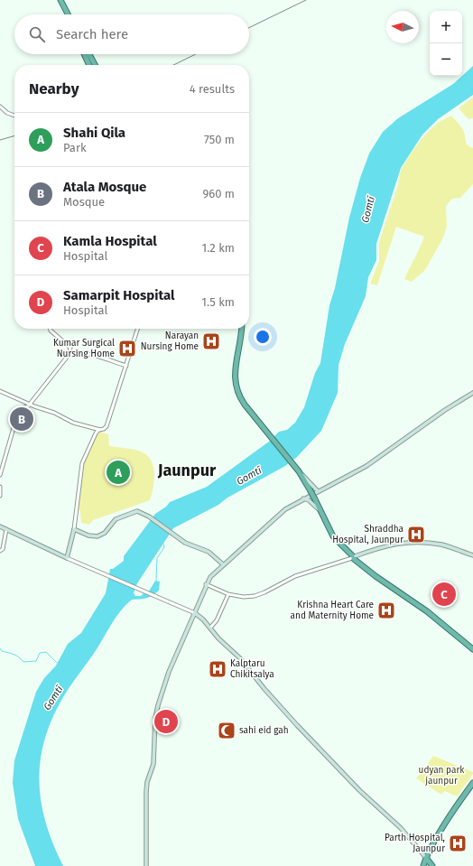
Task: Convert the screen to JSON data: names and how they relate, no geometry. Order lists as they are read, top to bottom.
{
  "districts": ["Jaunpur"],
  "water": ["Gomtī"],
  "parks": ["udyan park jaunpur"],
  "places": {
    "hospital": [
      "Narayan Nursing Home",
      "Kumar Surgical Nursing Home",
      "Shraddha Hospital, Jaunpur",
      "Krishna Heart Care and Maternity Home",
      "Kalptaru Chikitsalya",
      "Parth Hospital, Jaunpur"
    ],
    "mosque": ["sahi eid gah"]
  },
  "north": "left",
  "page": {
    "map_buttons": ["+", "−"],
    "search": "Search here",
    "heading": ["Nearby", "4 results"],
    "list": [
      {
        "mark": "A",
        "name": "Shahi Qila",
        "note": "Park",
        "value": "750 m"
      },
      {
        "mark": "B",
        "name": "Atala Mosque",
        "note": "Mosque",
        "value": "960 m"
      },
      {
        "mark": "C",
        "name": "Kamla Hospital",
        "note": "Hospital",
        "value": "1.2 km"
      },
      {
        "mark": "D",
        "name": "Samarpit Hospital",
        "note": "Hospital",
        "value": "1.5 km"
      }
    ],
    "pins": [
      "B",
      "A",
      "C",
      "D"
    ]
  }
}
